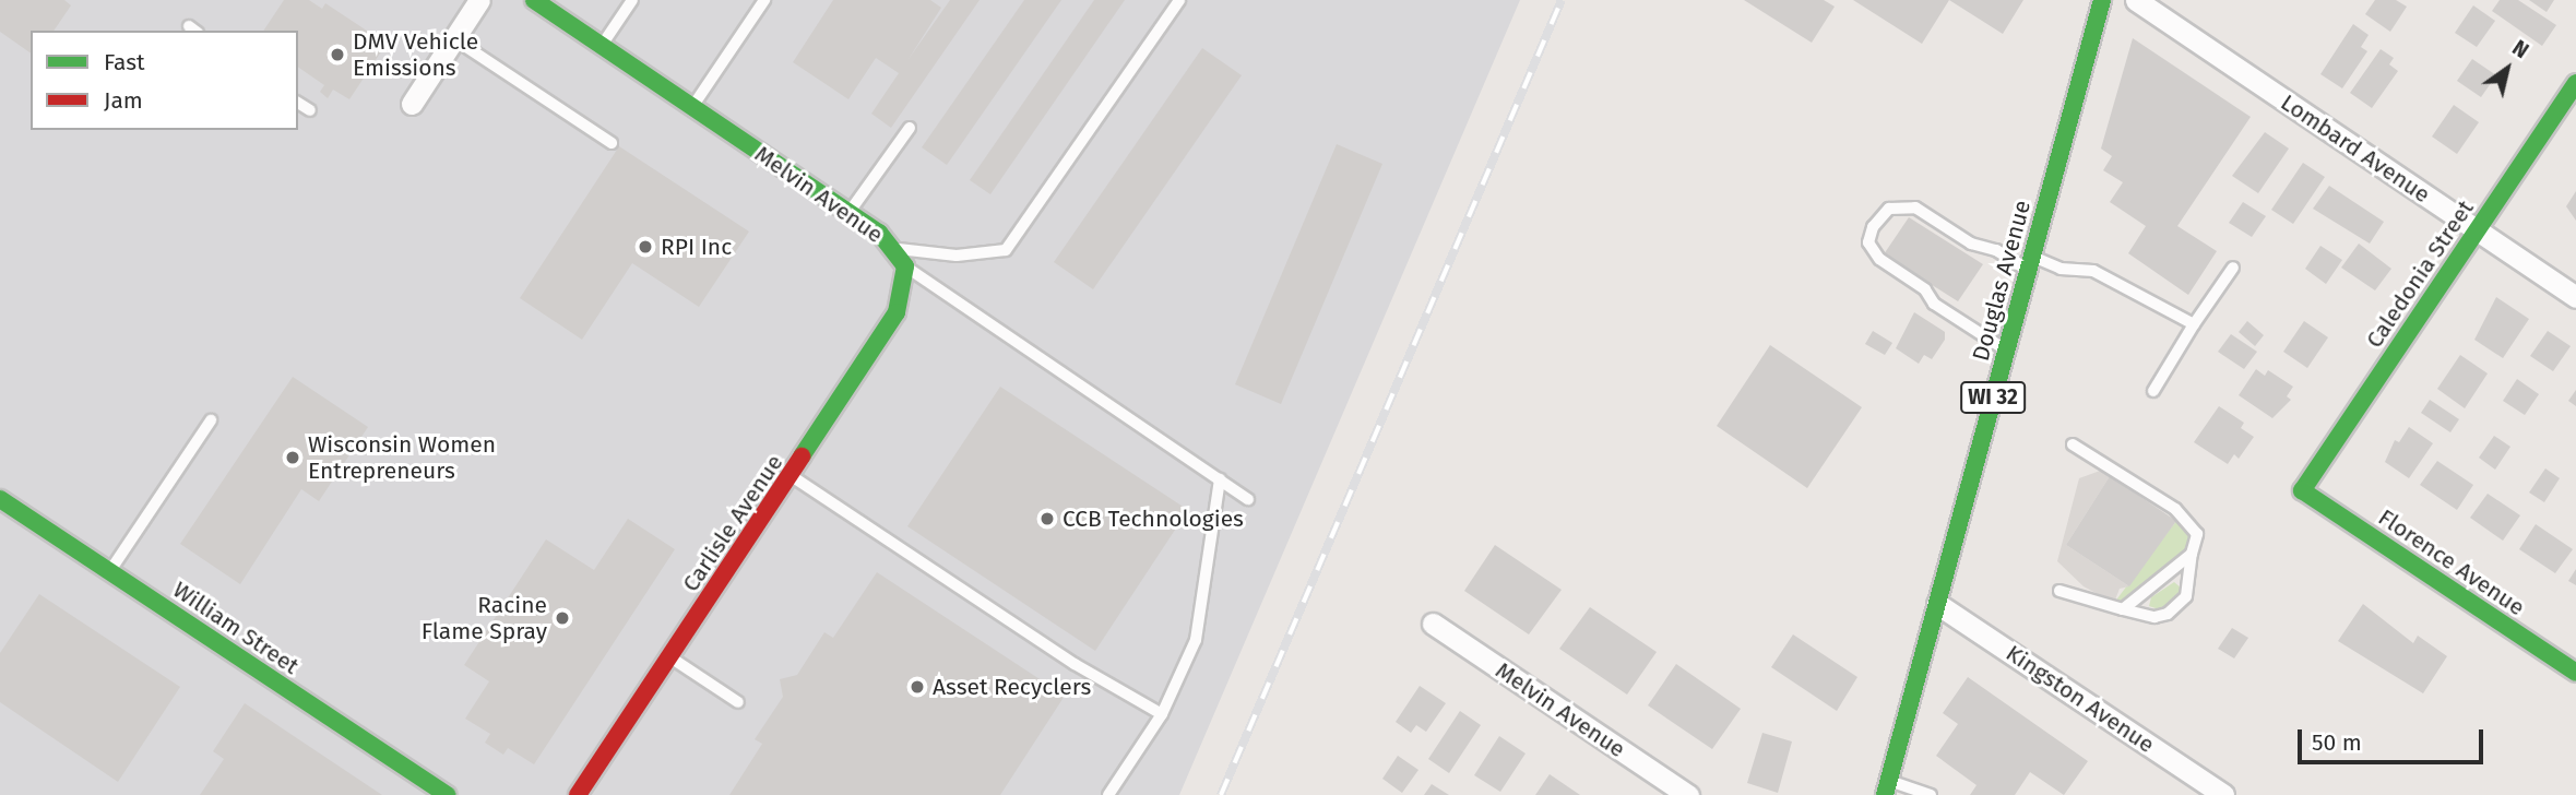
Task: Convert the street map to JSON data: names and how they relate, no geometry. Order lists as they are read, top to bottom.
{
  "streets": {
    "street": [
      "Lombard Avenue",
      "Melvin Avenue",
      "Caledonia Street",
      "Douglas Avenue",
      "WI 32",
      "Carlisle Avenue",
      "Florence Avenue",
      "William Street",
      "Kingston Avenue"
    ]
  },
  "crossings": [
    ["Lombard Avenue", "Caledonia Street"],
    ["Melvin Avenue", "Carlisle Avenue"],
    ["Caledonia Street", "Florence Avenue"],
    ["Douglas Avenue", "Kingston Avenue"]
  ],
  "places": [
    "DMV Vehicle Emissions",
    "RPI Inc",
    "Wisconsin Women Entrepreneurs",
    "CCB Technologies",
    "Racine Flame Spray",
    "Asset Recyclers"
  ],
  "legend": ["Fast", "Jam"],
  "scale_bar": "50 m",
  "north": "top right"
}
